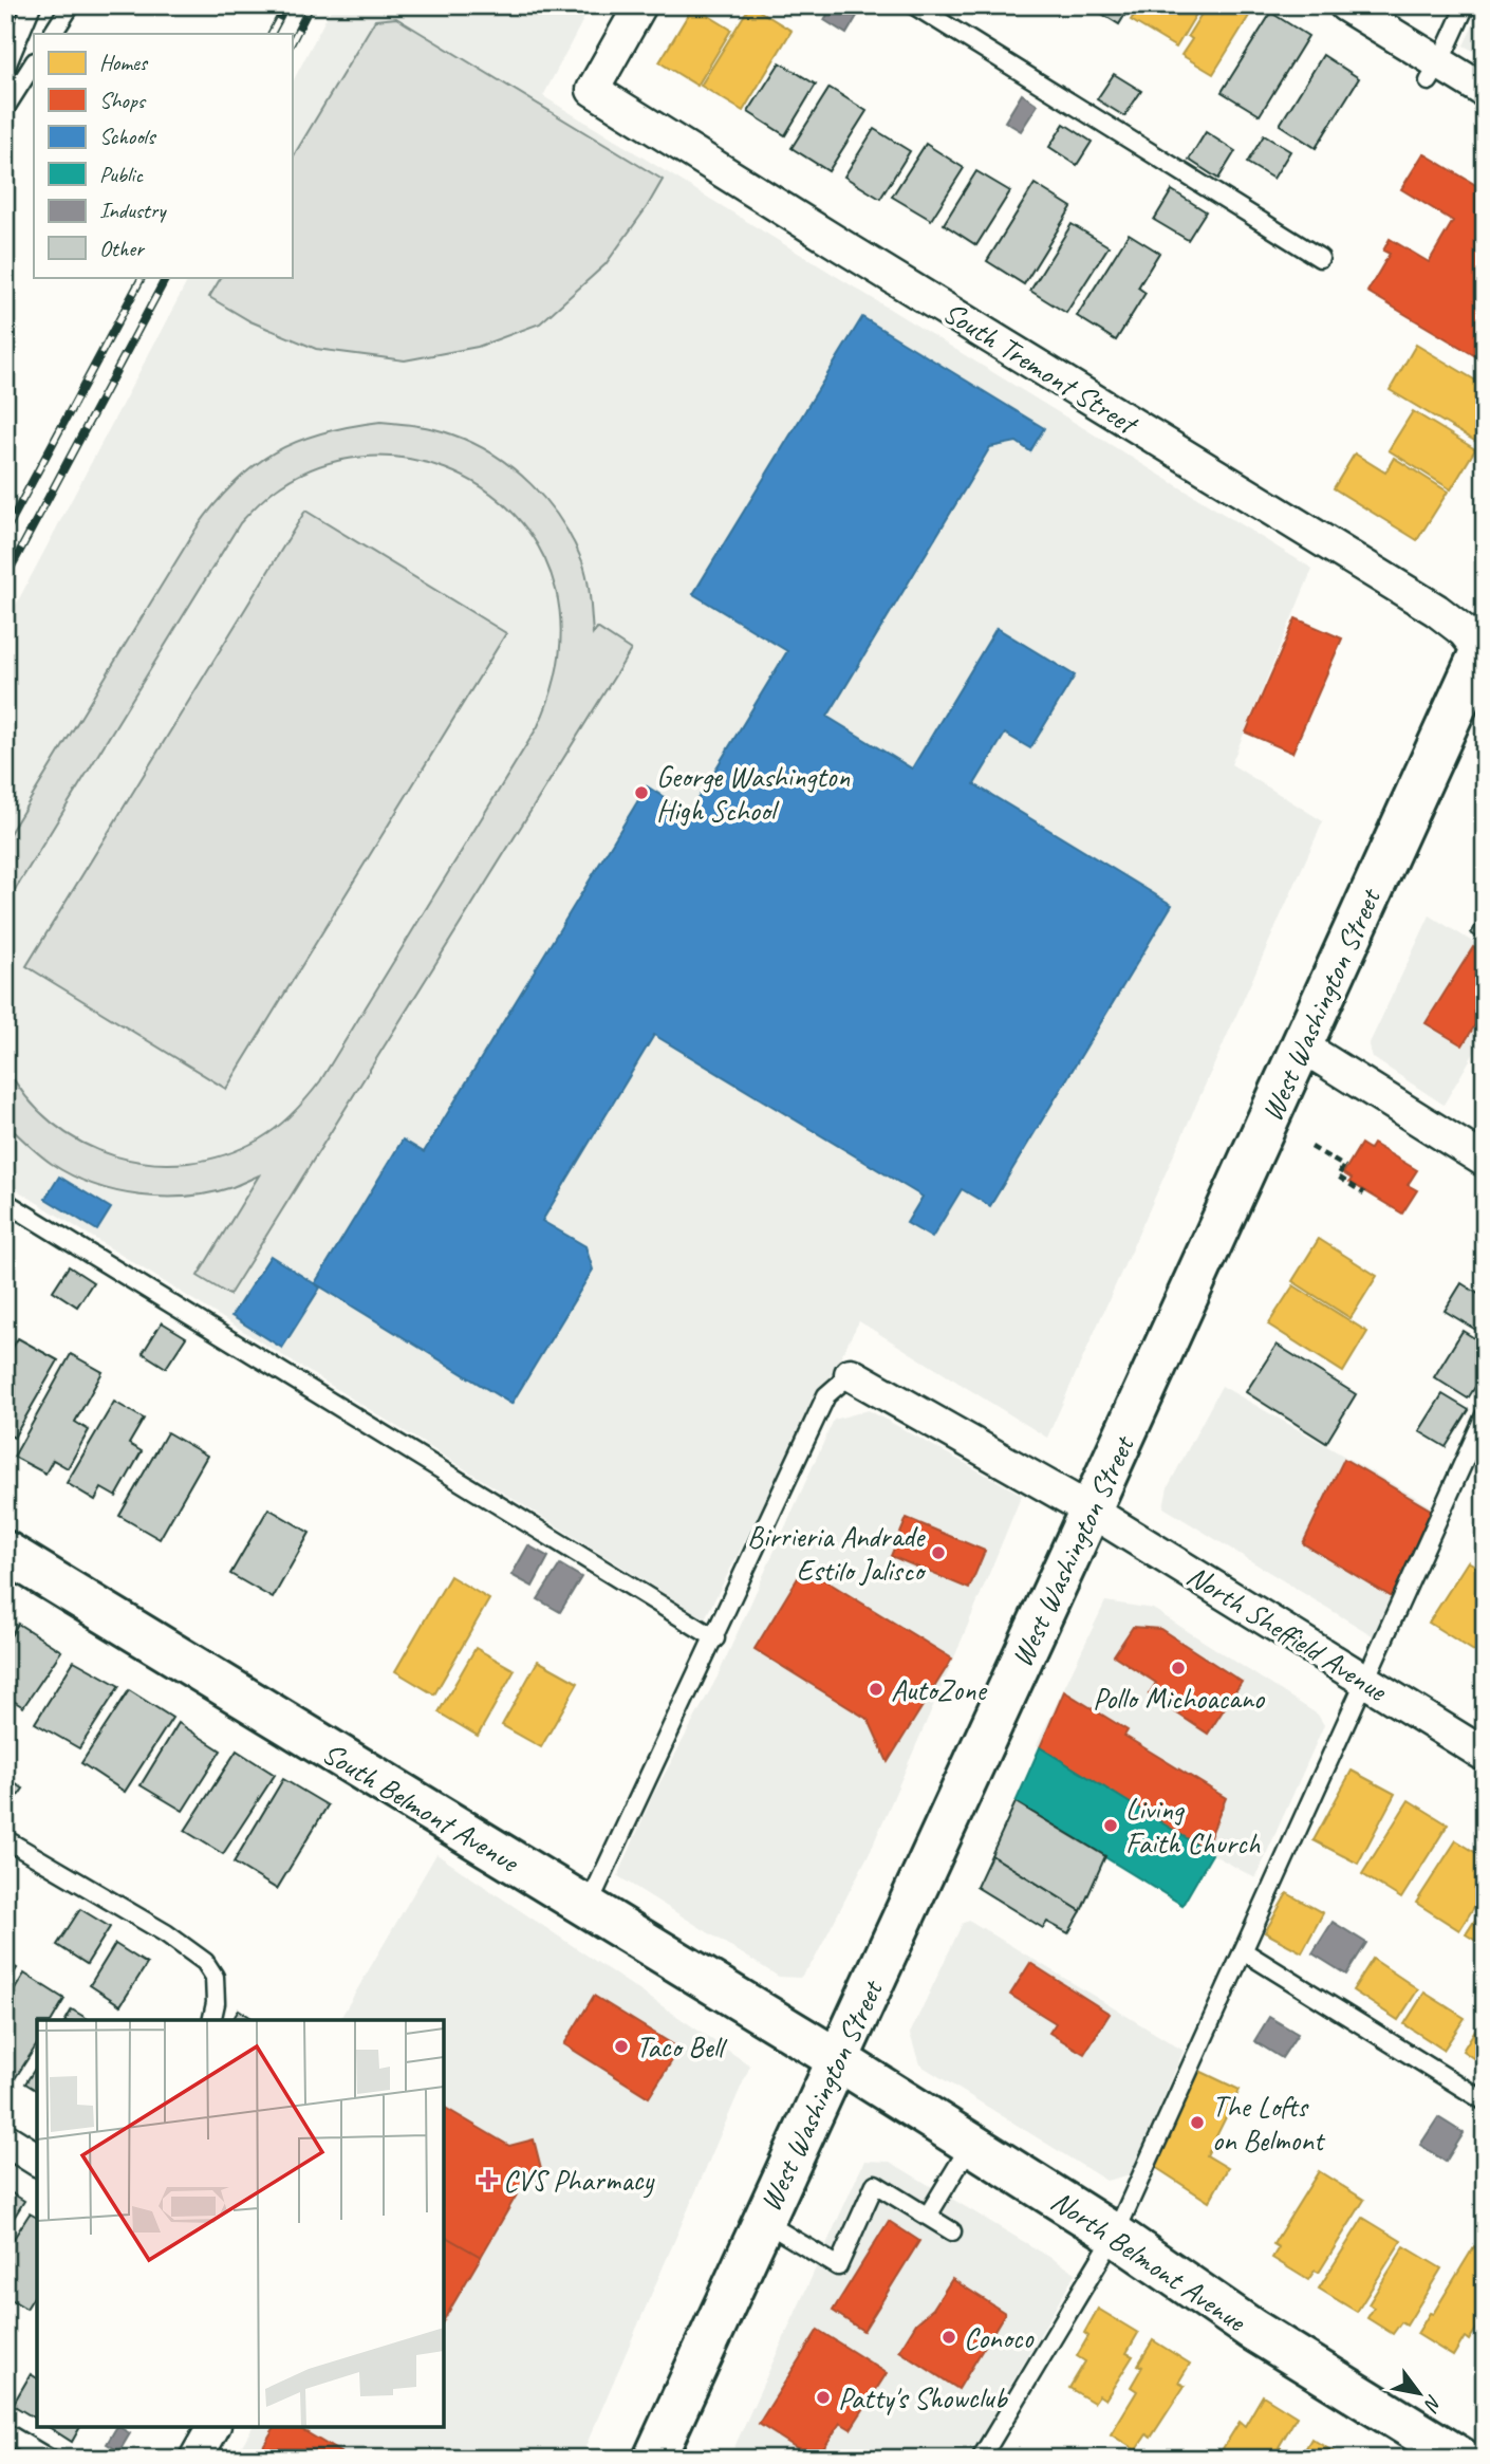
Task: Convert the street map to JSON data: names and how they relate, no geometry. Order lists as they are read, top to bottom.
{
  "streets": {
    "main road": ["West Washington Street", "South Belmont Avenue", "North Belmont Avenue"],
    "street": ["South Tremont Street", "North Sheffield Avenue"]
  },
  "crossings": [
    ["South Tremont Street", "West Washington Street"],
    ["West Washington Street", "North Sheffield Avenue"],
    ["West Washington Street", "South Belmont Avenue"],
    ["West Washington Street", "North Belmont Avenue"],
    ["South Belmont Avenue", "North Belmont Avenue"]
  ],
  "places": {
    "other": [
      "George Washington High School",
      "Birrieria Andrade Estilo Jalisco",
      "Pollo Michoacano",
      "AutoZone",
      "Living Faith Church",
      "Taco Bell",
      "The Lofts on Belmont",
      "Conoco",
      "Patty's Showclub"
    ],
    "health": ["CVS Pharmacy"]
  },
  "legend": [
    "Homes",
    "Shops",
    "Schools",
    "Public",
    "Industry",
    "Other"
  ],
  "north": "bottom right"
}
